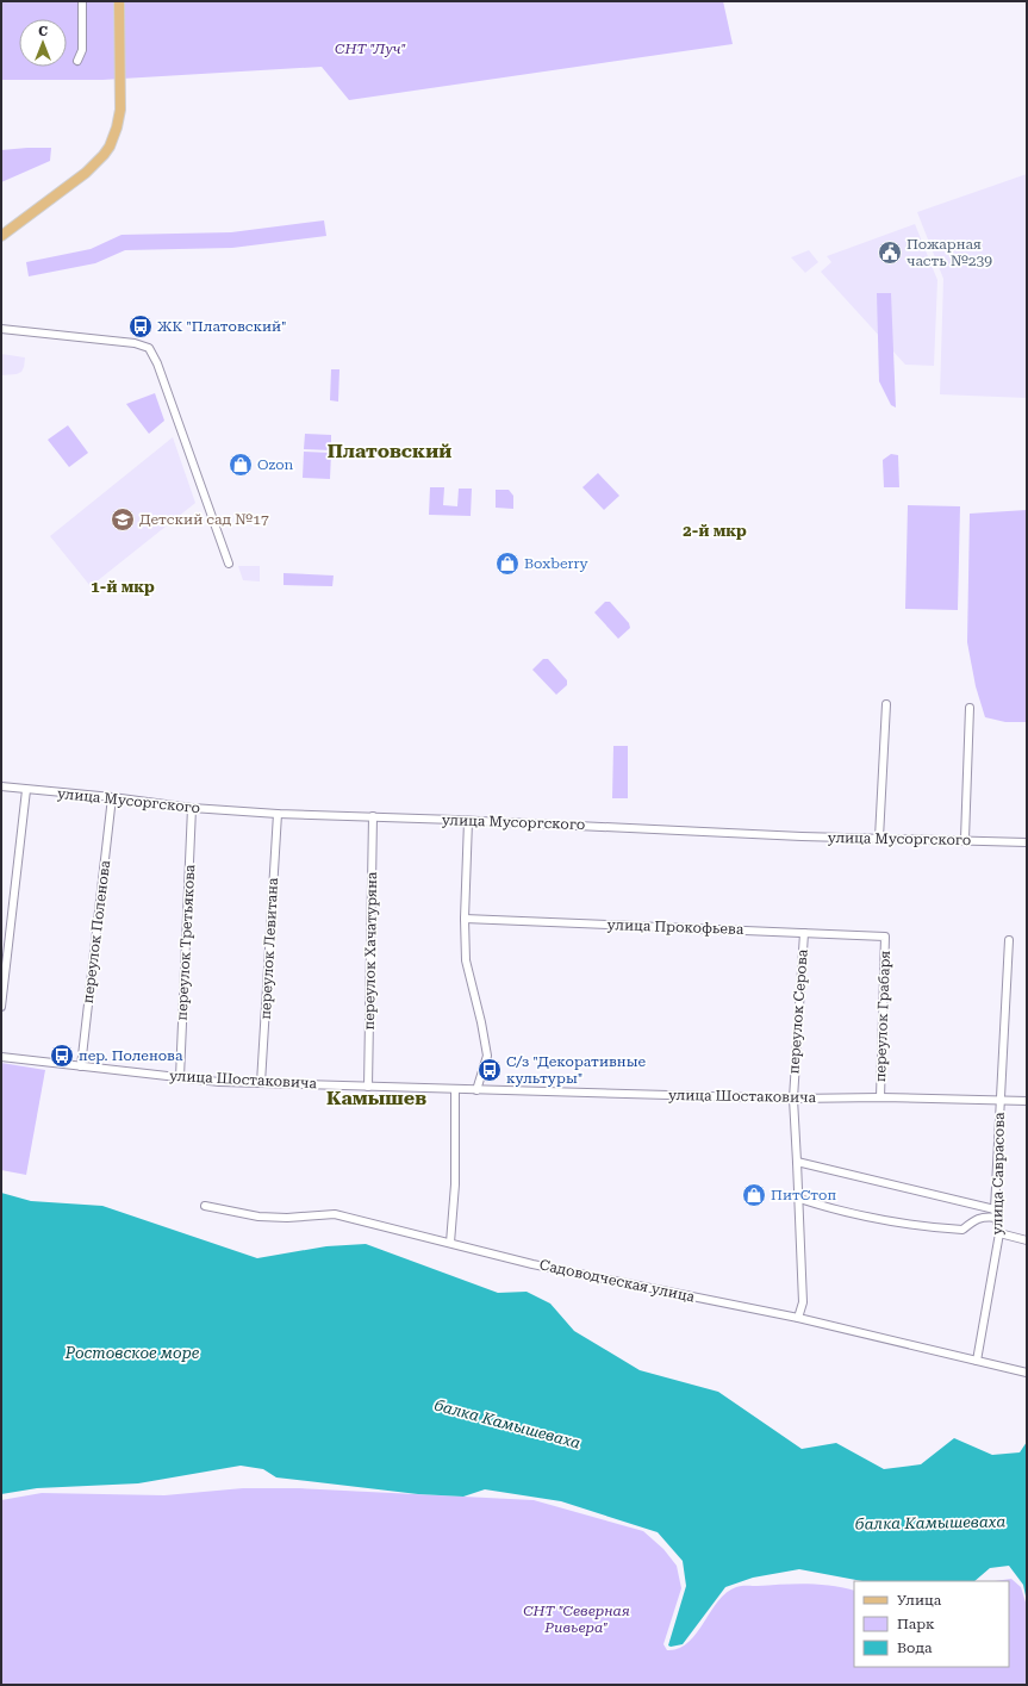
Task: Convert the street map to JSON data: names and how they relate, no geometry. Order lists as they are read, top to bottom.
{
  "streets": {
    "street": [
      "улица Мусоргского",
      "улица Прокофьева",
      "переулок Поленова",
      "переулок Третьякова",
      "переулок Левитана",
      "переулок Хачатуряна",
      "переулок Серова",
      "переулок Грабаря",
      "улица Шостаковича",
      "улица Саврасова",
      "Садоводческая улица"
    ]
  },
  "crossings": [
    ["улица Мусоргского", "переулок Поленова"],
    ["улица Мусоргского", "переулок Третьякова"],
    ["улица Мусоргского", "переулок Левитана"],
    ["улица Мусоргского", "переулок Хачатуряна"],
    ["улица Прокофьева", "переулок Серова"],
    ["улица Прокофьева", "переулок Грабаря"],
    ["переулок Поленова", "улица Шостаковича"],
    ["переулок Третьякова", "улица Шостаковича"],
    ["переулок Левитана", "улица Шостаковича"],
    ["переулок Хачатуряна", "улица Шостаковича"],
    ["переулок Серова", "улица Шостаковича"],
    ["переулок Серова", "Садоводческая улица"],
    ["переулок Грабаря", "улица Шостаковича"],
    ["улица Шостаковича", "улица Саврасова"],
    ["улица Саврасова", "Садоводческая улица"]
  ],
  "districts": [
    "Платовский",
    "2-й мкр",
    "1-й мкр",
    "Камышев"
  ],
  "water": ["Ростовское море", "балка Камышеваха"],
  "parks": ["СНТ \"Луч\"", "СНТ \"Северная Ривьера\""],
  "places": {
    "public building": ["Пожарная часть №239"],
    "bus stop": ["ЖК \"Платовский\"", "пер. Поленова", "С/з \"Декоративные культуры\""],
    "shop": ["Ozon", "Boxberry", "ПитСтоп"],
    "school or university": ["Детский сад №17"]
  },
  "legend": ["Улица", "Парк", "Вода"],
  "north": "top"
}
